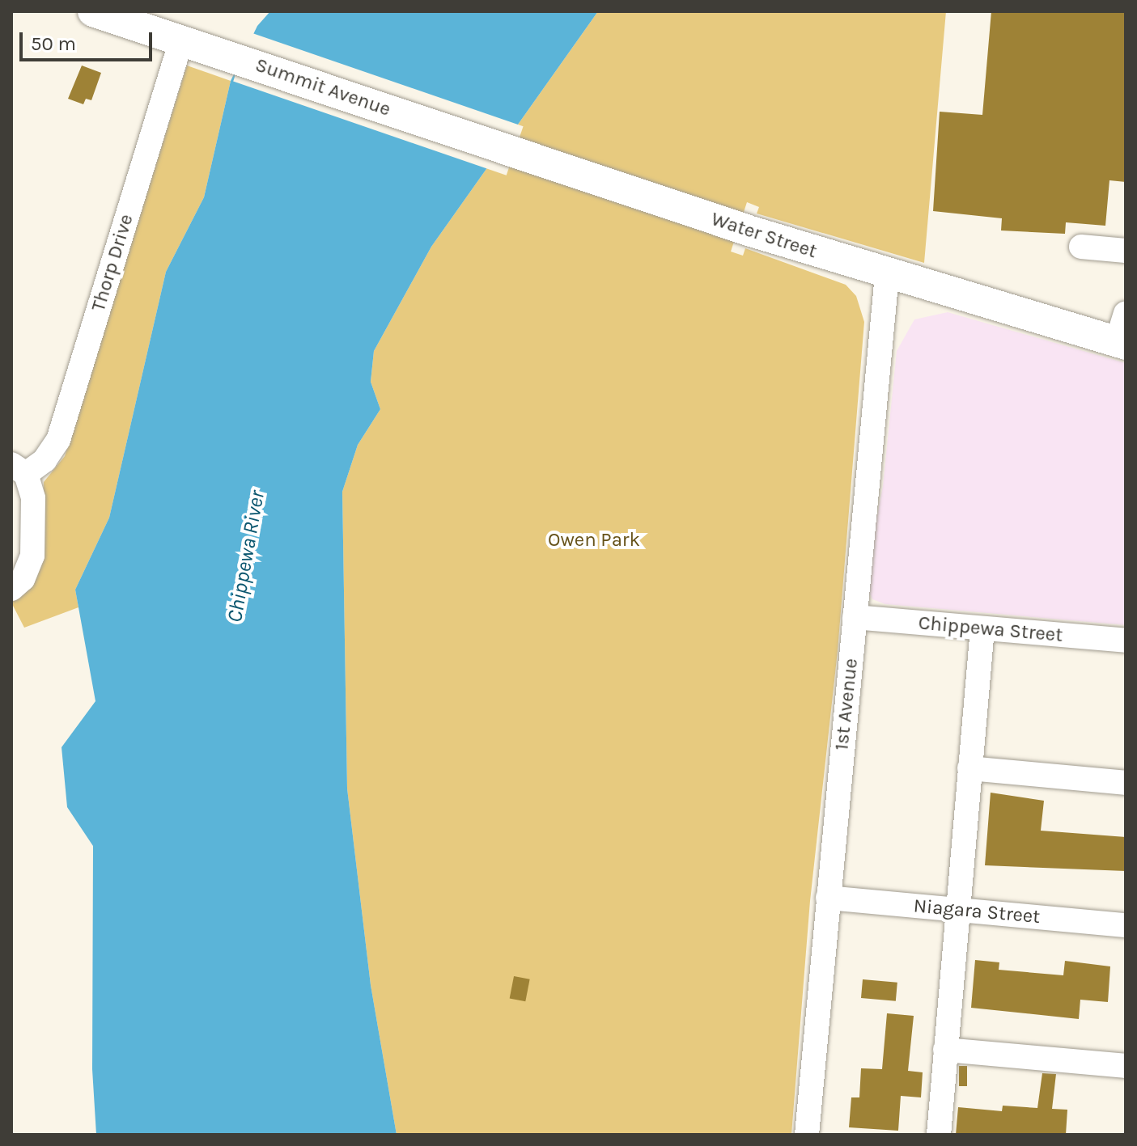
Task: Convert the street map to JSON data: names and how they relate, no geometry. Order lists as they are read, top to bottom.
{
  "streets": {
    "main road": ["Summit Avenue", "Water Street"],
    "street": [
      "Thorp Drive",
      "Chippewa Street",
      "1st Avenue",
      "Niagara Street"
    ]
  },
  "crossings": [
    ["Summit Avenue", "Water Street"],
    ["Summit Avenue", "Thorp Drive"],
    ["Water Street", "1st Avenue"],
    ["Chippewa Street", "1st Avenue"],
    ["1st Avenue", "Niagara Street"]
  ],
  "water": ["Chippewa River"],
  "parks": ["Owen Park"],
  "scale_bar": "50 m"
}
